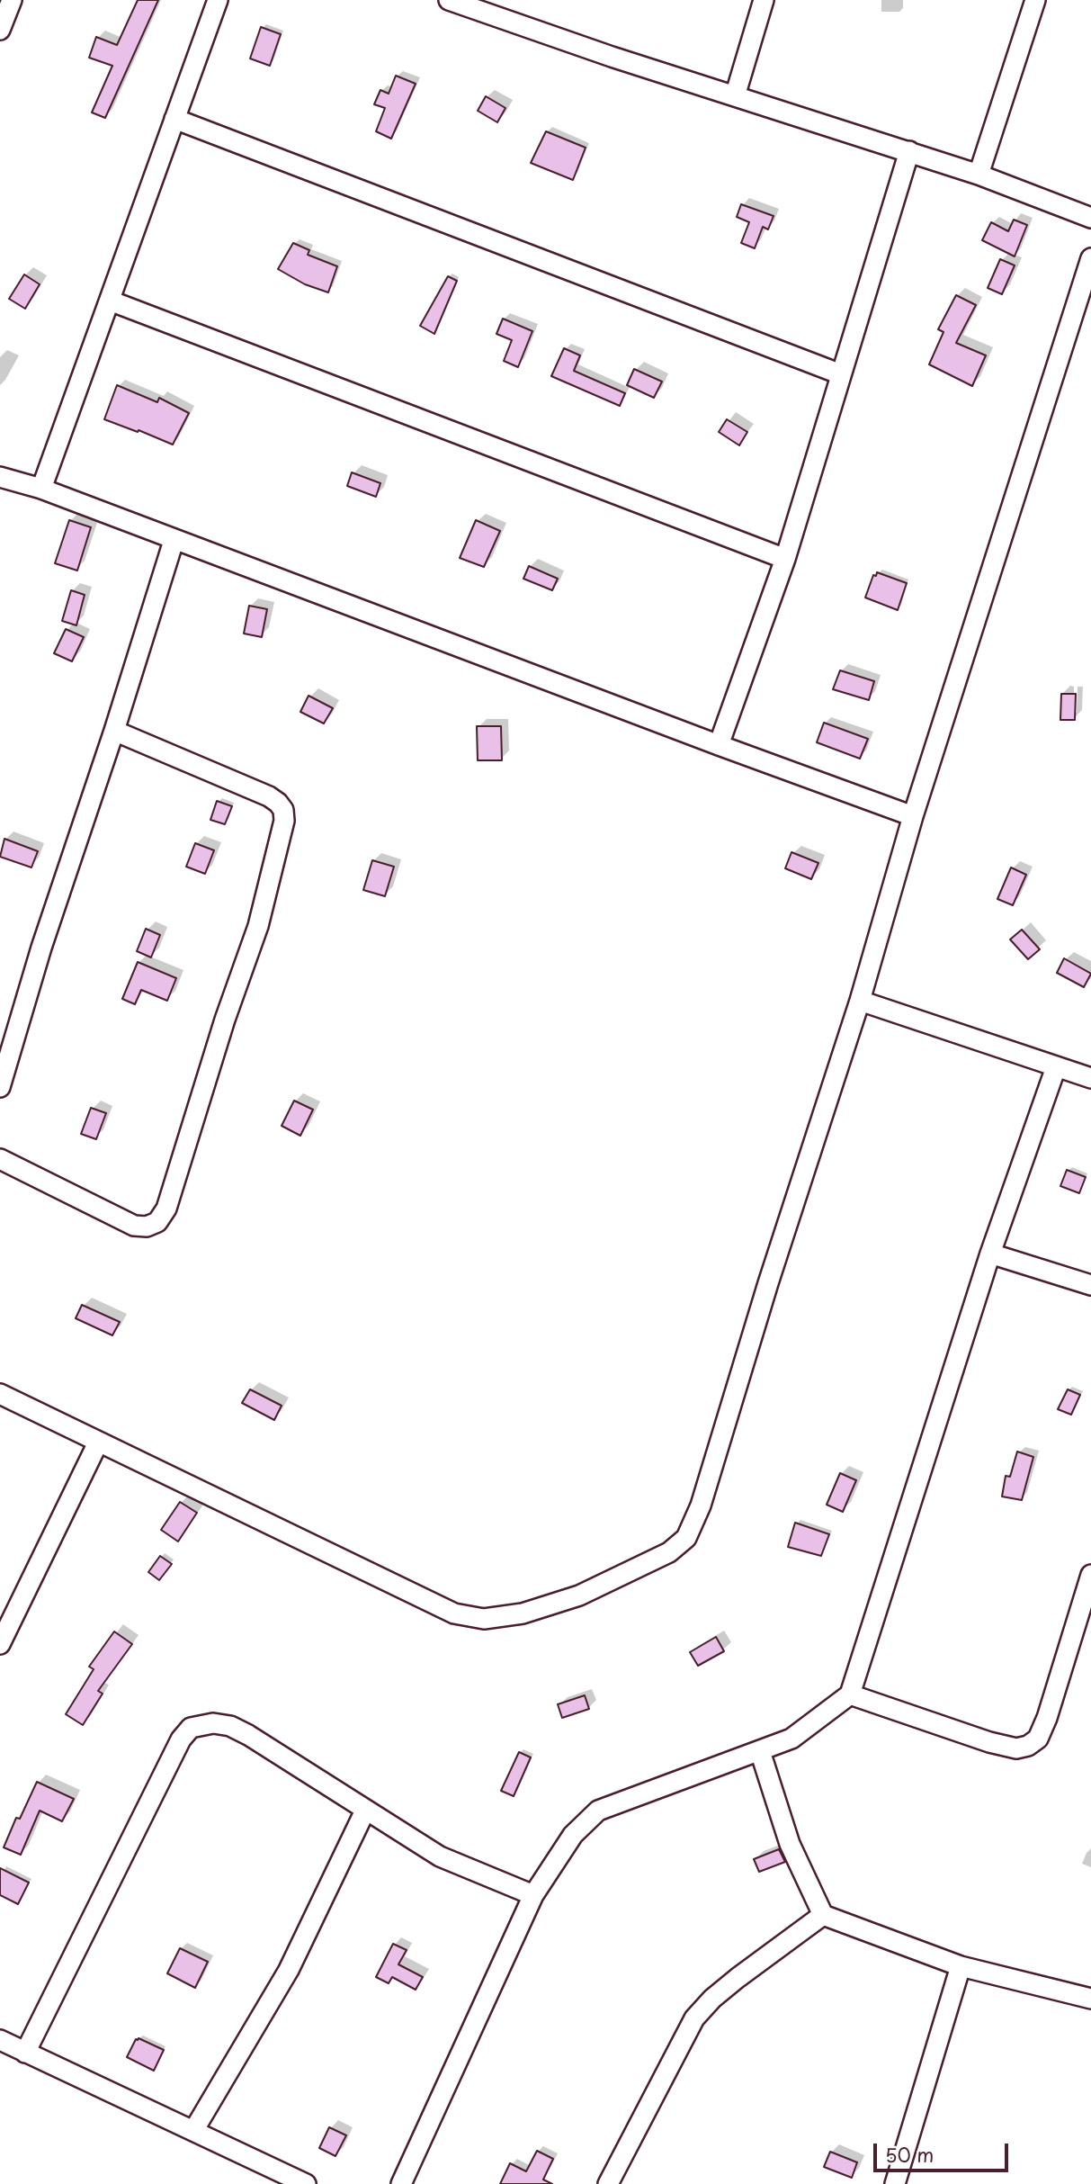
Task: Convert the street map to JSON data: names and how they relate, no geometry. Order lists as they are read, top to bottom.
{
  "scale_bar": "50 m"
}
